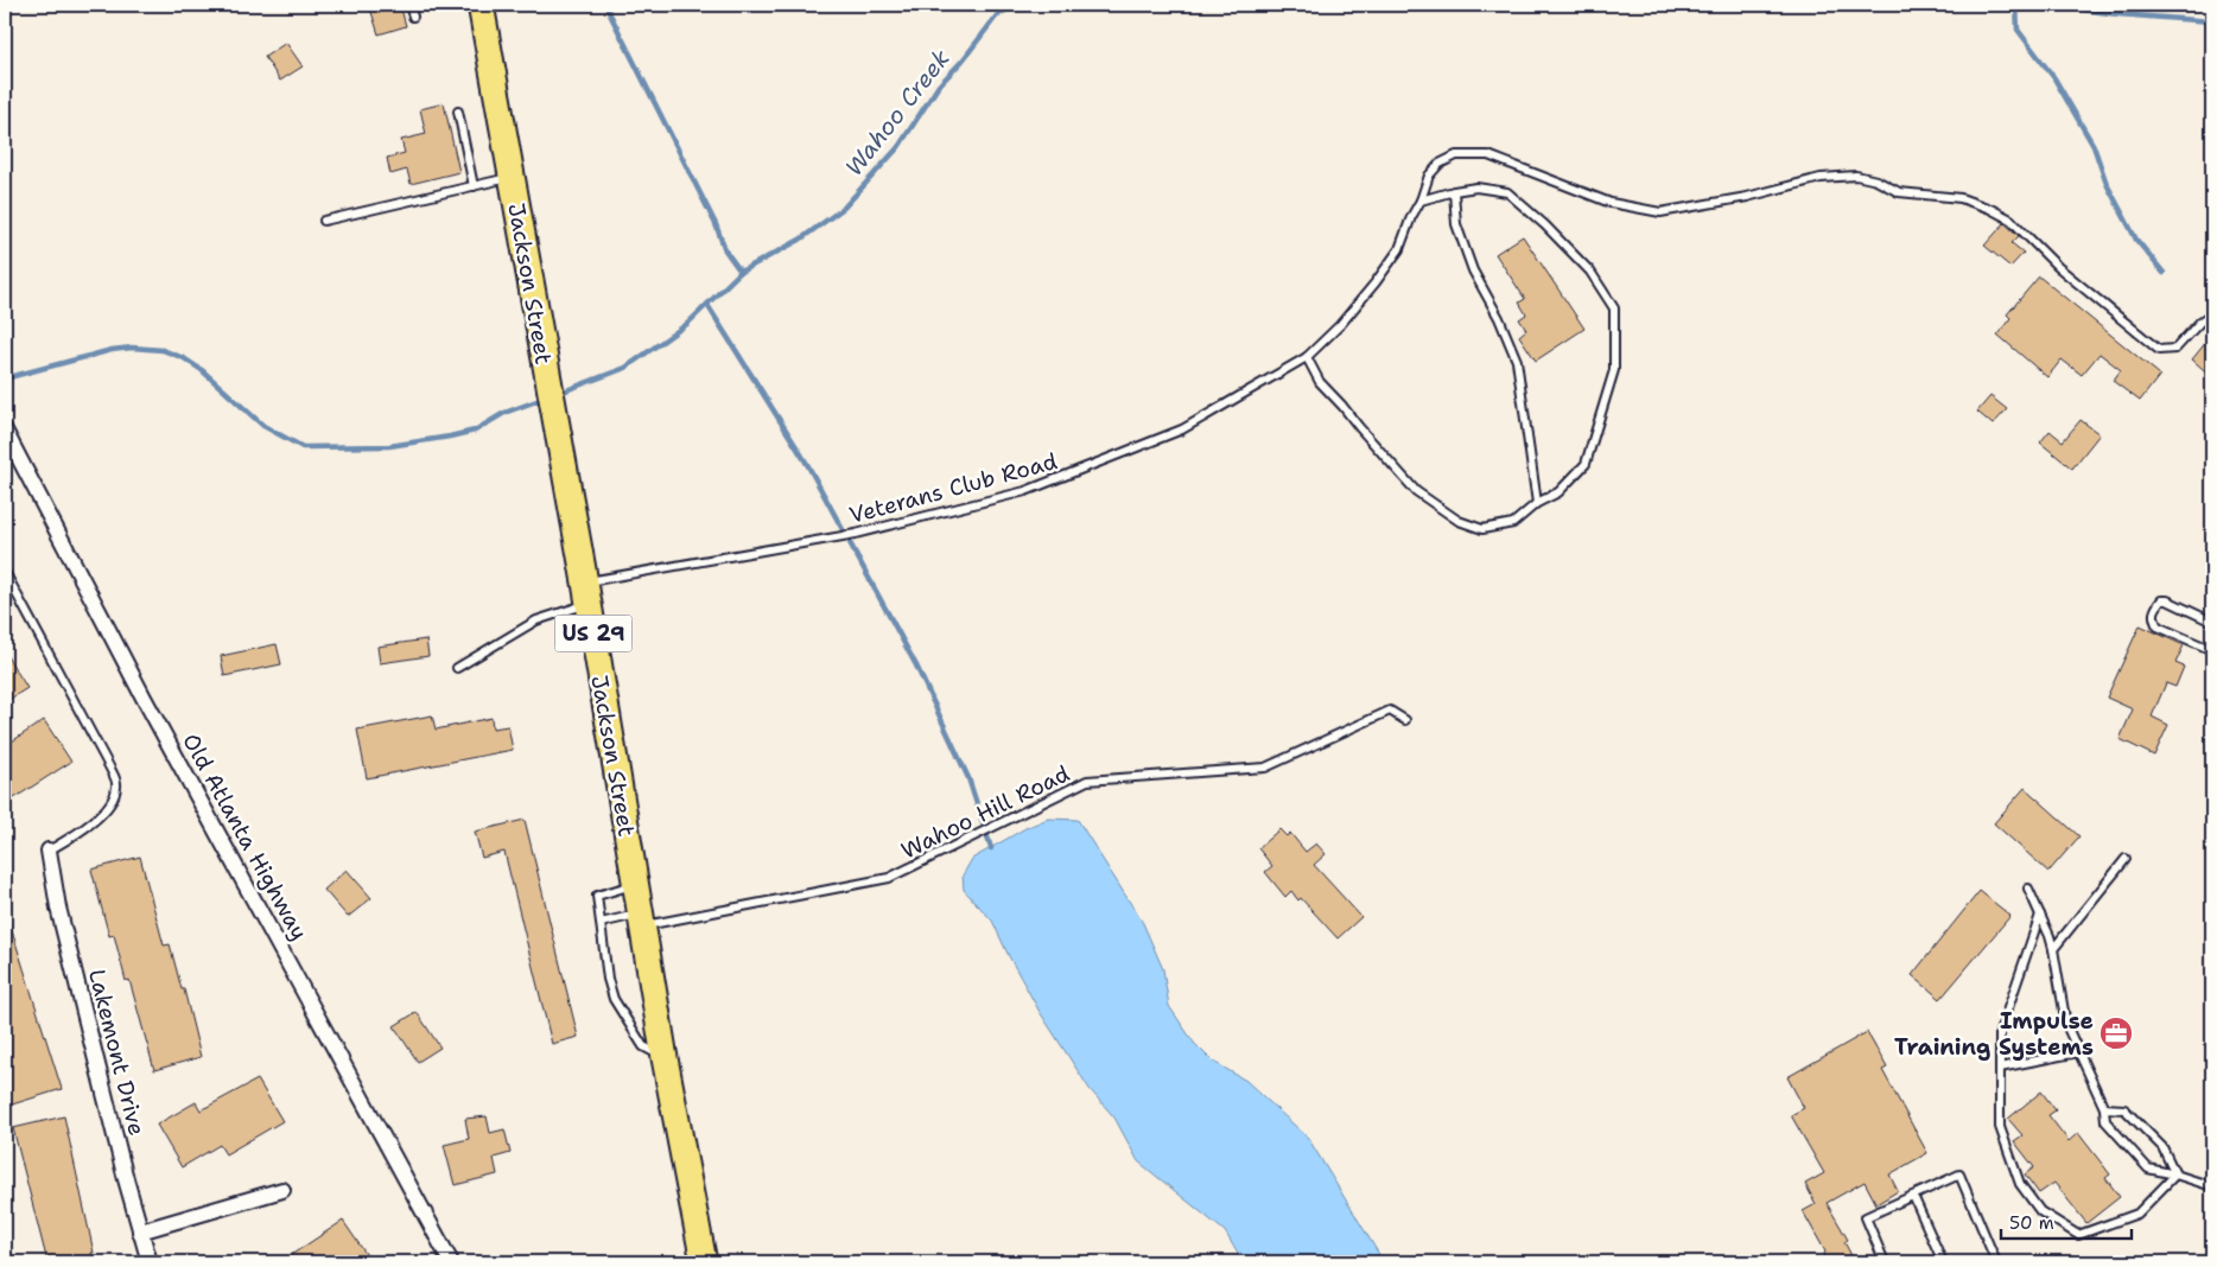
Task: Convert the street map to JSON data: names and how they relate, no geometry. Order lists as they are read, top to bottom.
{
  "streets": {
    "main road": ["Jackson Street", "US 29"],
    "street": ["Old Atlanta Highway", "Lakemont Drive"],
    "lane": ["Veterans Club Road", "Wahoo Hill Road"]
  },
  "crossings": [
    ["Jackson Street", "Veterans Club Road"],
    ["Jackson Street", "Wahoo Hill Road"]
  ],
  "water": ["Wahoo Creek"],
  "places": {
    "office": ["Impulse Training Systems"]
  },
  "scale_bar": "50 m"
}
